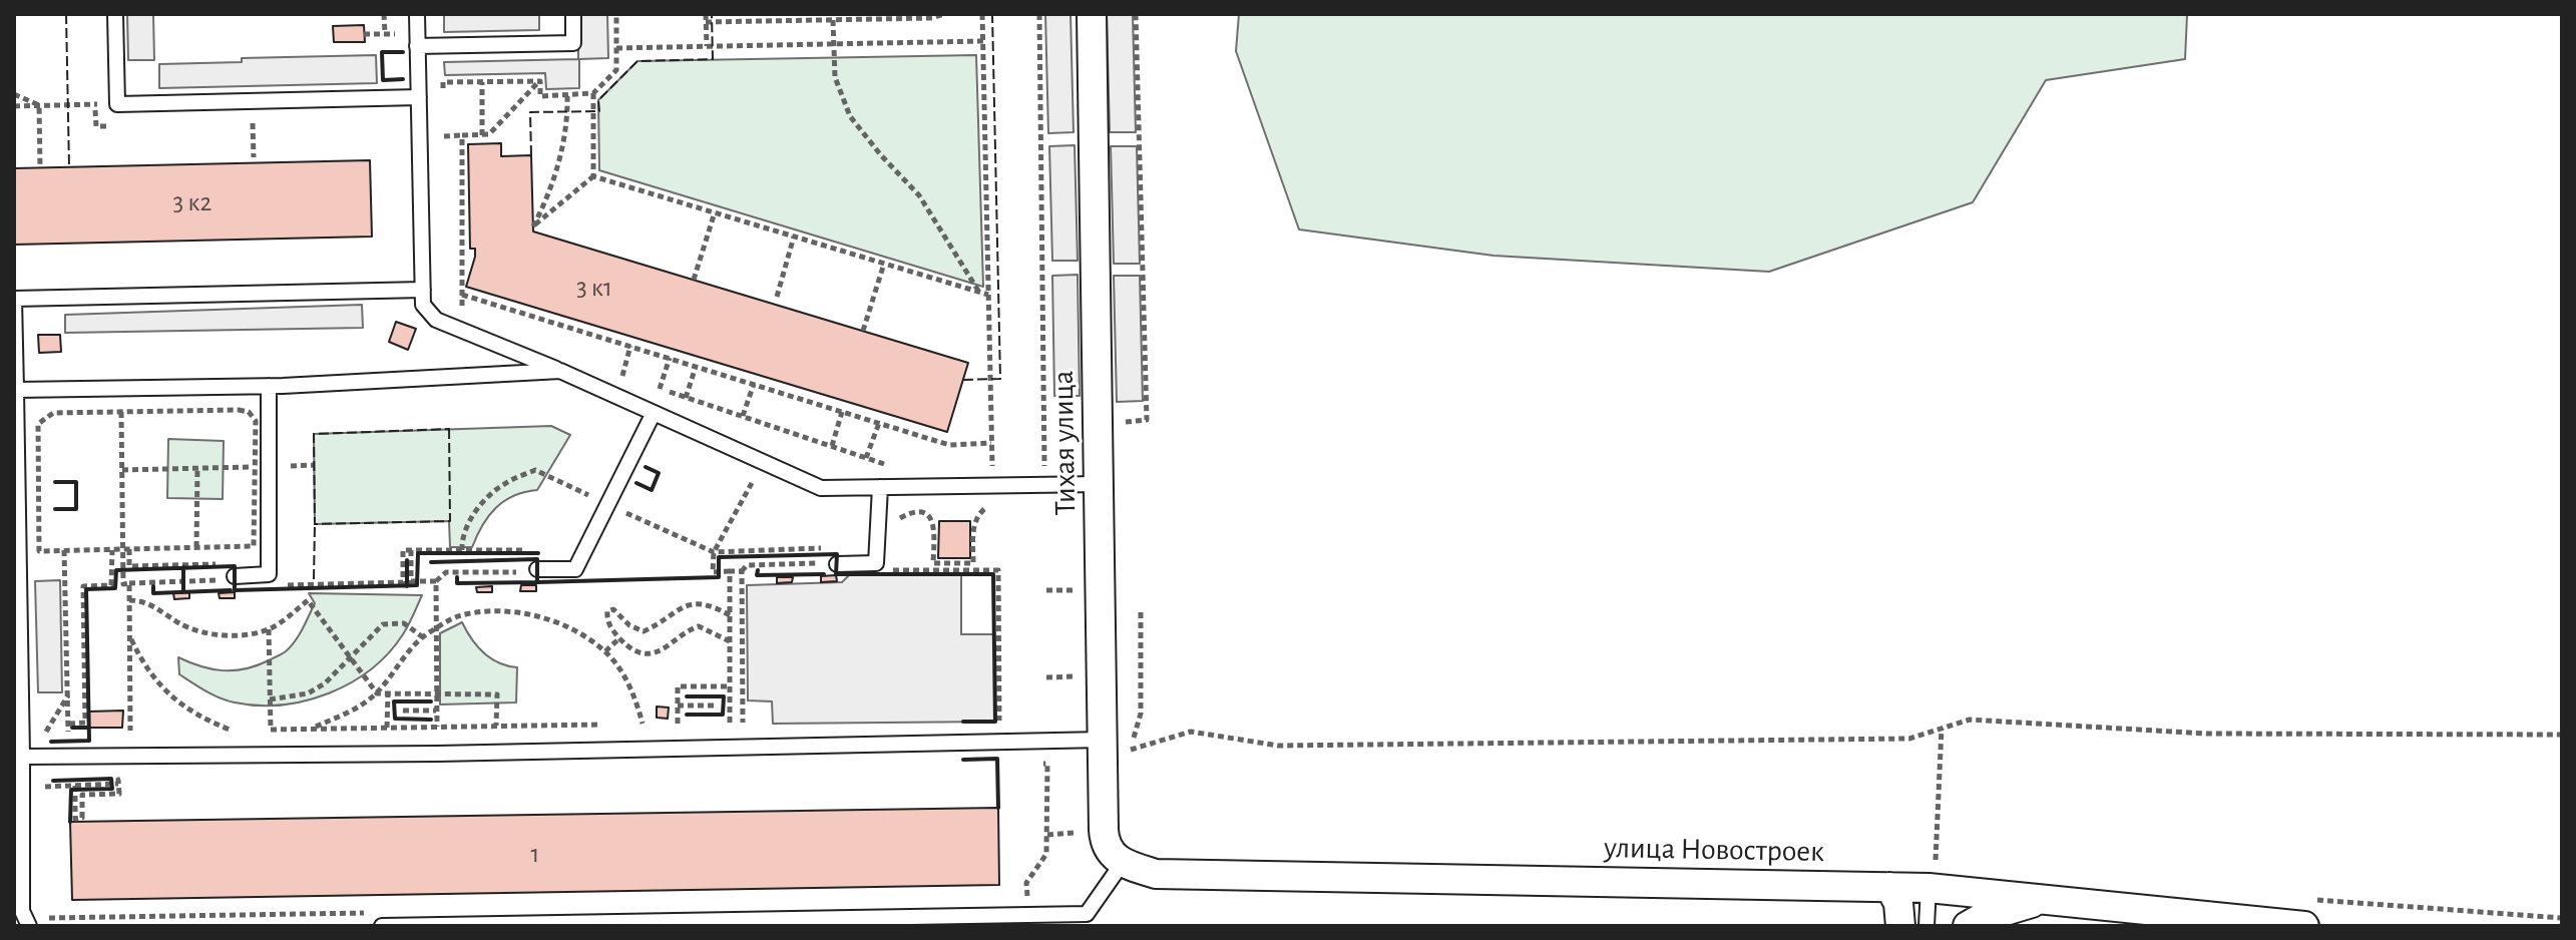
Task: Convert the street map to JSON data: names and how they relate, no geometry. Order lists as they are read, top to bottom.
{
  "streets": {
    "street": ["Тихая улица", "улица Новостроек"]
  },
  "crossings": [
    ["Тихая улица", "улица Новостроек"]
  ],
  "house_numbers": ["3 к2", "3 к1", "1"]
}
